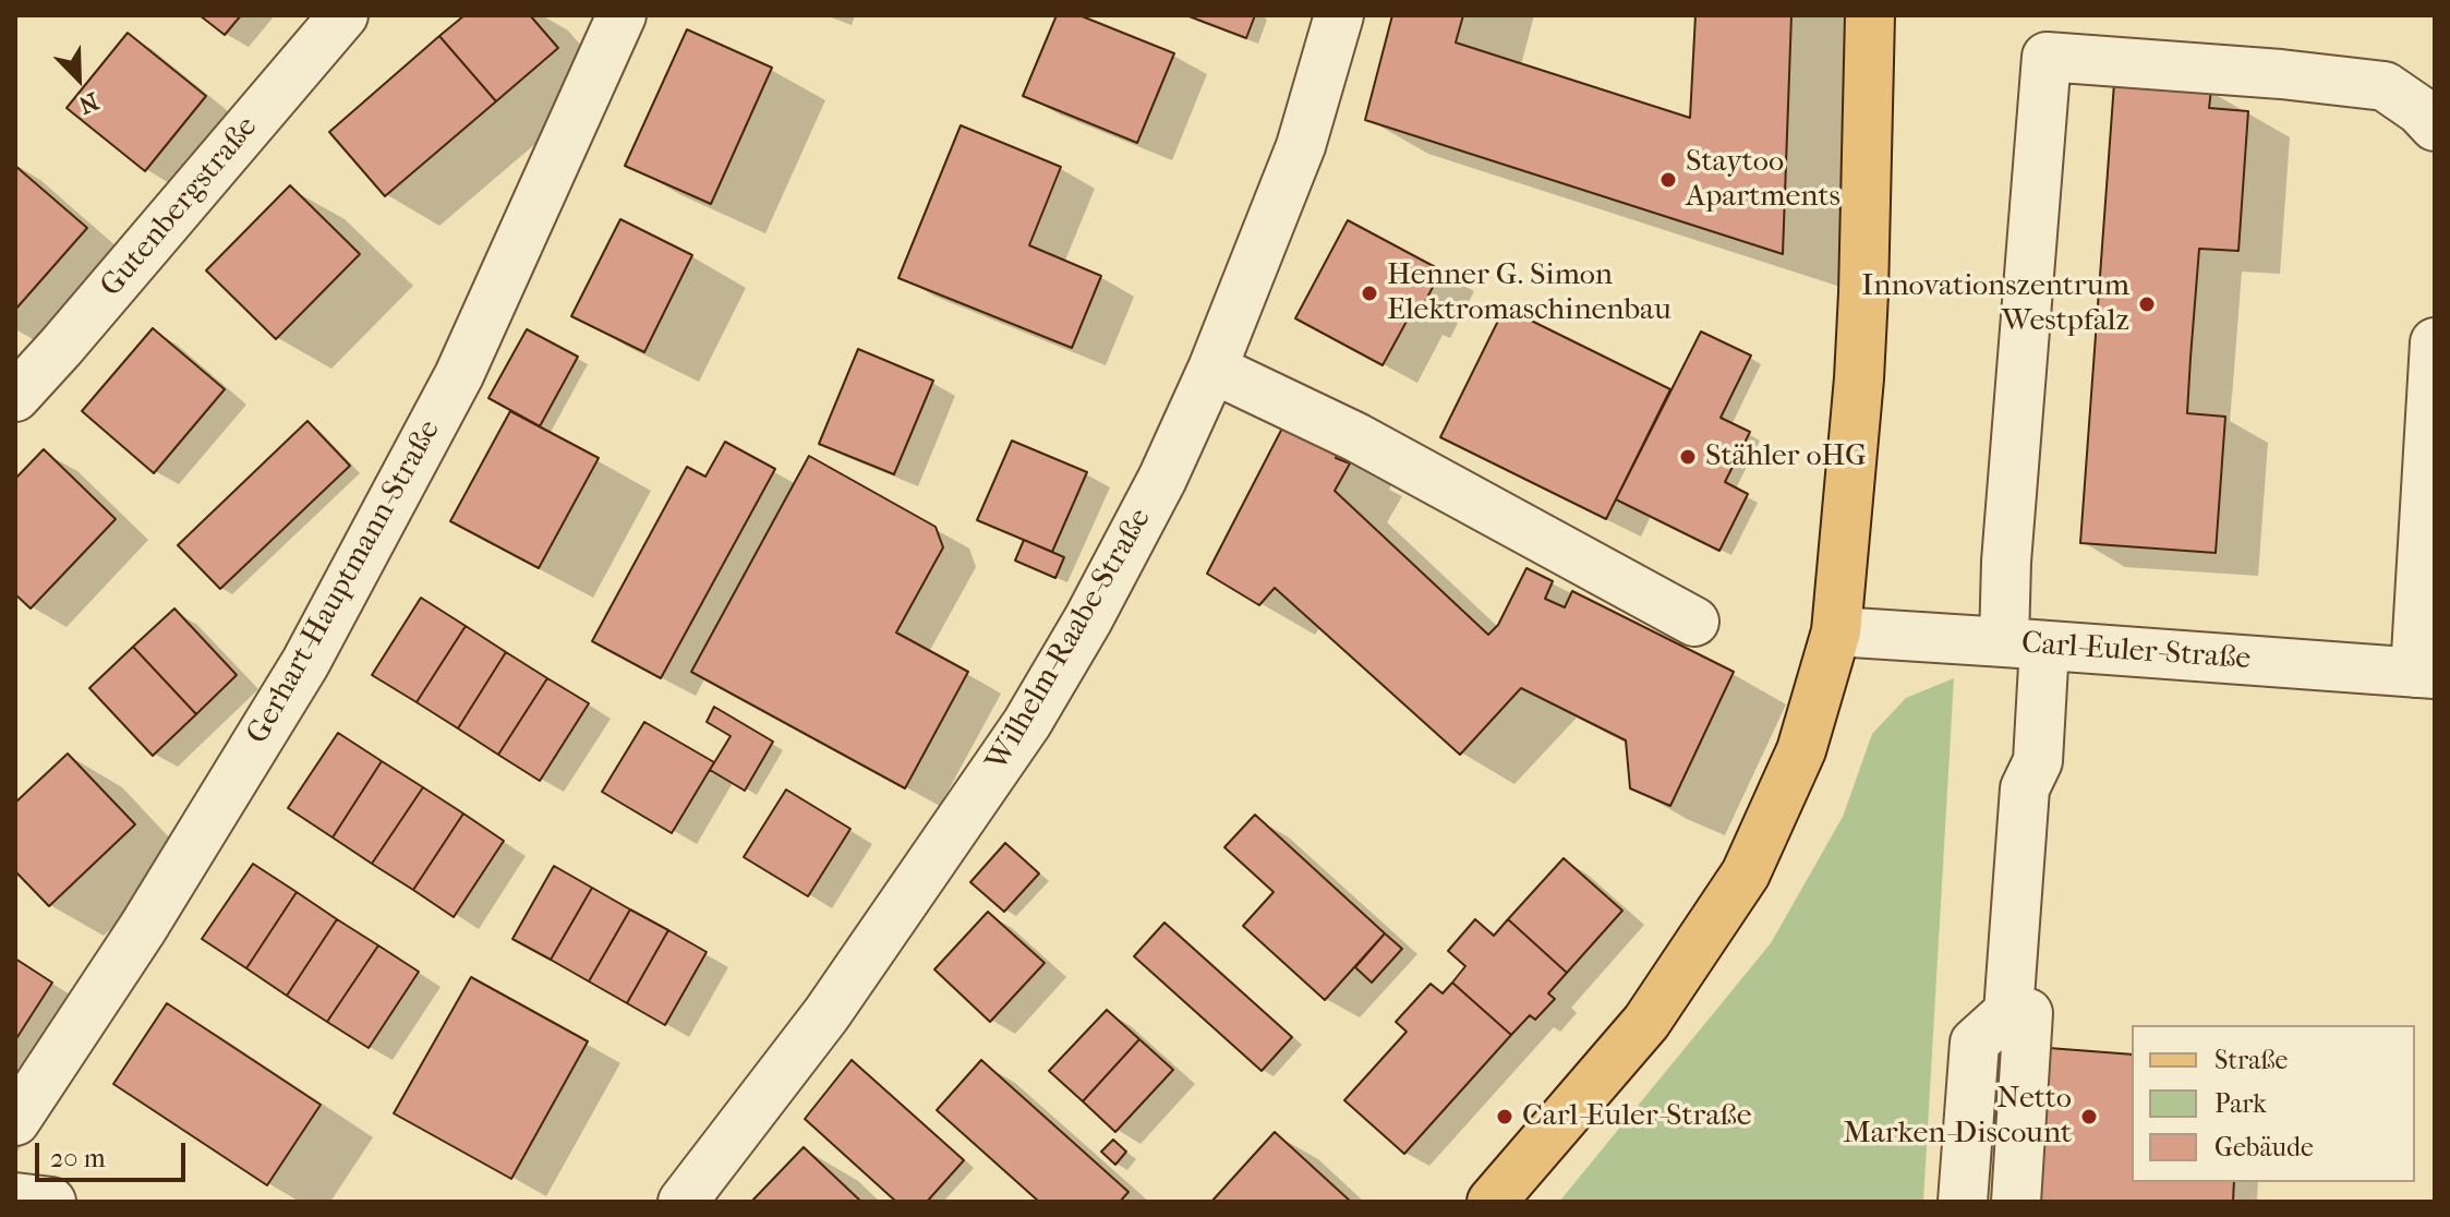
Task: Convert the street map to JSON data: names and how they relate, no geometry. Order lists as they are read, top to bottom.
{
  "streets": {
    "street": [
      "Gutenbergstraße",
      "Gerhart-Hauptmann-Straße",
      "Wilhelm-Raabe-Straße",
      "Carl-Euler-Straße"
    ]
  },
  "places": [
    "Staytoo Apartments",
    "Henner G. Simon Elektromaschinenbau",
    "Innovationszentrum Westpfalz",
    "Stähler oHG",
    "Carl-Euler-Straße",
    "Netto Marken-Discount"
  ],
  "legend": ["Straße", "Park", "Gebäude"],
  "scale_bar": "20 m",
  "north": "bottom right"
}
